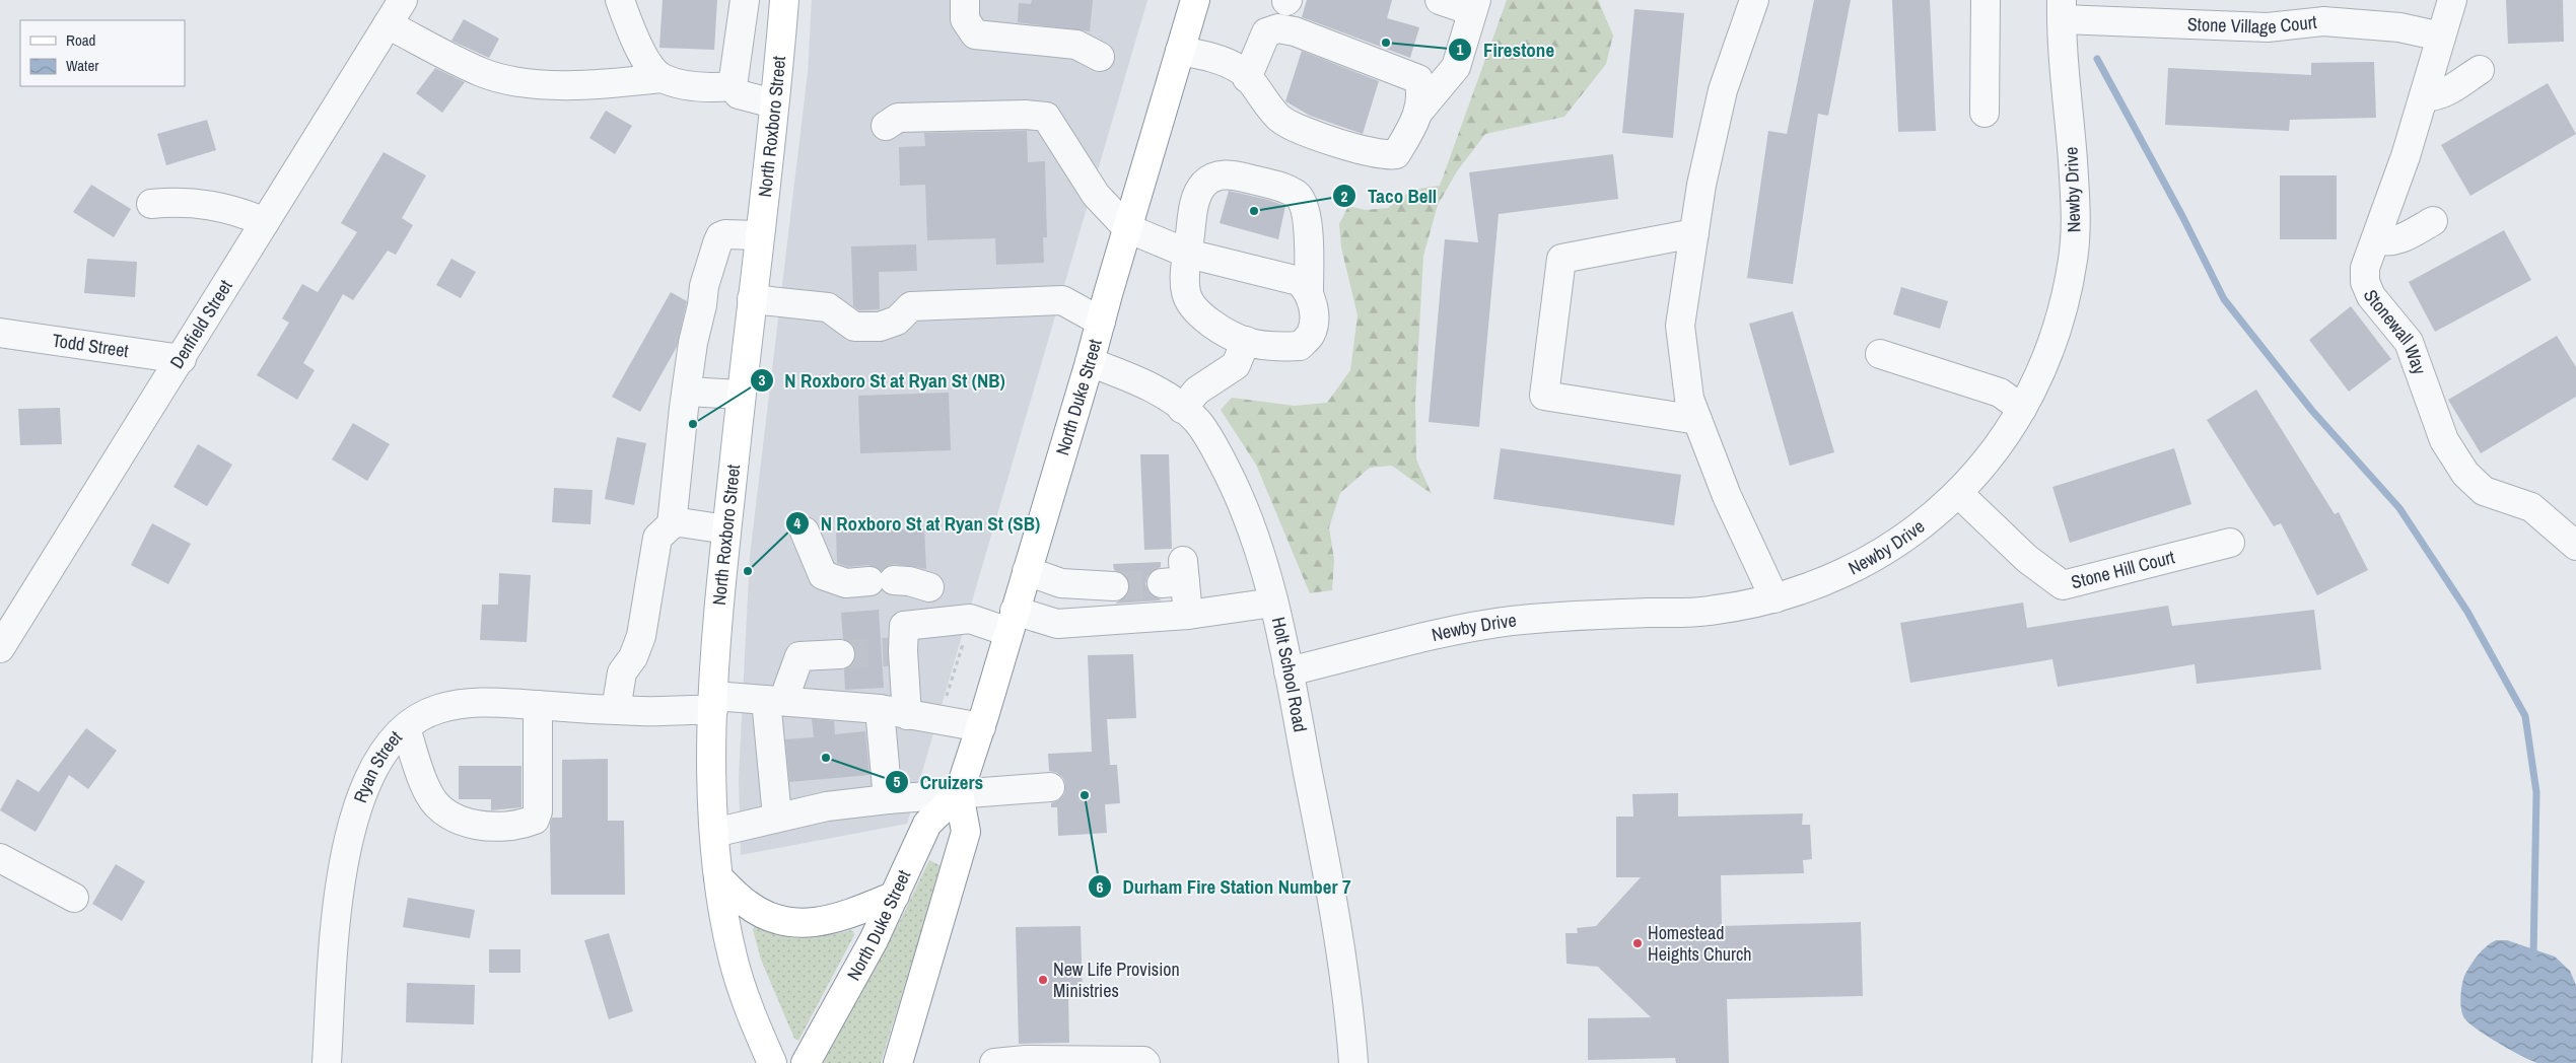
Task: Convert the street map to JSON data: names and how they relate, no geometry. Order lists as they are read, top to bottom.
{
  "streets": {
    "main road": ["North Roxboro Street", "North Duke Street"],
    "street": [
      "Stone Village Court",
      "Newby Drive",
      "Denfield Street",
      "Stonewall Way",
      "Todd Street",
      "Stone Hill Court",
      "Holt School Road",
      "Ryan Street"
    ]
  },
  "crossings": [
    ["Stone Village Court", "Newby Drive"],
    ["Stone Village Court", "Stonewall Way"],
    ["North Roxboro Street", "Ryan Street"],
    ["Newby Drive", "Stone Hill Court"],
    ["Newby Drive", "Holt School Road"],
    ["Denfield Street", "Todd Street"],
    ["North Duke Street", "Holt School Road"],
    ["North Duke Street", "Ryan Street"]
  ],
  "places": [
    "Firestone",
    "Taco Bell",
    "N Roxboro St at Ryan St (NB)",
    "N Roxboro St at Ryan St (SB)",
    "Cruizers",
    "Durham Fire Station Number 7",
    "Homestead Heights Church",
    "New Life Provision Ministries"
  ],
  "legend": ["Road", "Water"]
}
